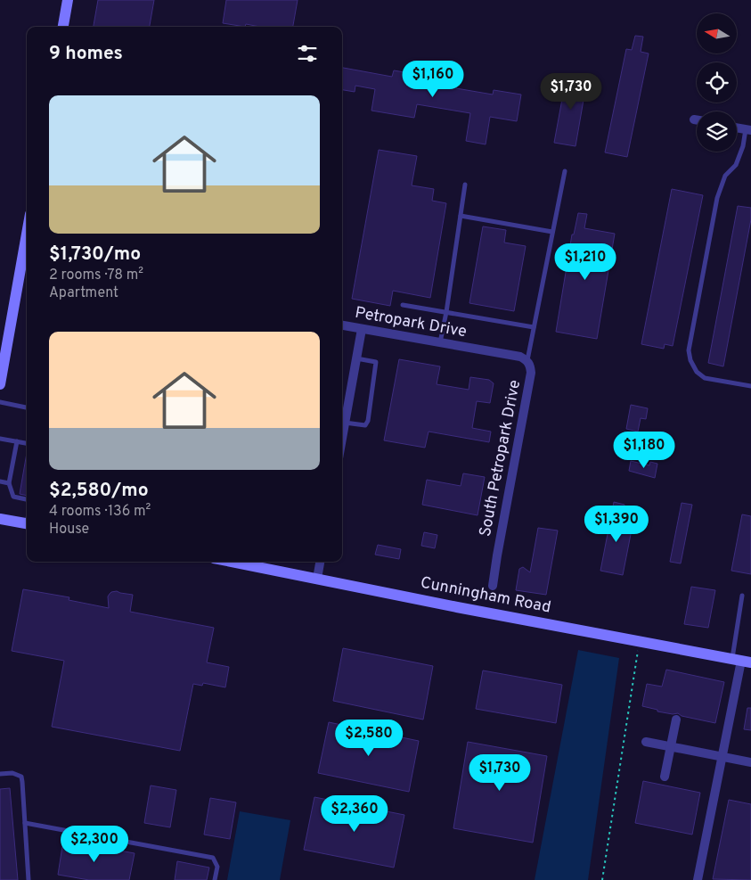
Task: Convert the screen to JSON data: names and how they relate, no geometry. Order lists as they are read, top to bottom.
{
  "streets": {
    "street": ["Petropark Drive", "South Petropark Drive", "Cunningham Road"]
  },
  "crossings": [
    ["Petropark Drive", "South Petropark Drive"]
  ],
  "north": "left",
  "page": {
    "heading": "9 homes",
    "price": [
      "$1,160",
      "$1,730",
      "$1,210",
      "$1,180",
      "$1,390",
      "$2,580",
      "$1,730",
      "$2,360",
      "$2,300"
    ],
    "list": [
      {
        "name": "$1,730/mo",
        "note": "2 rooms · 78 m² · Apartment"
      },
      {
        "name": "$2,580/mo",
        "note": "4 rooms · 136 m² · House"
      }
    ]
  }
}
